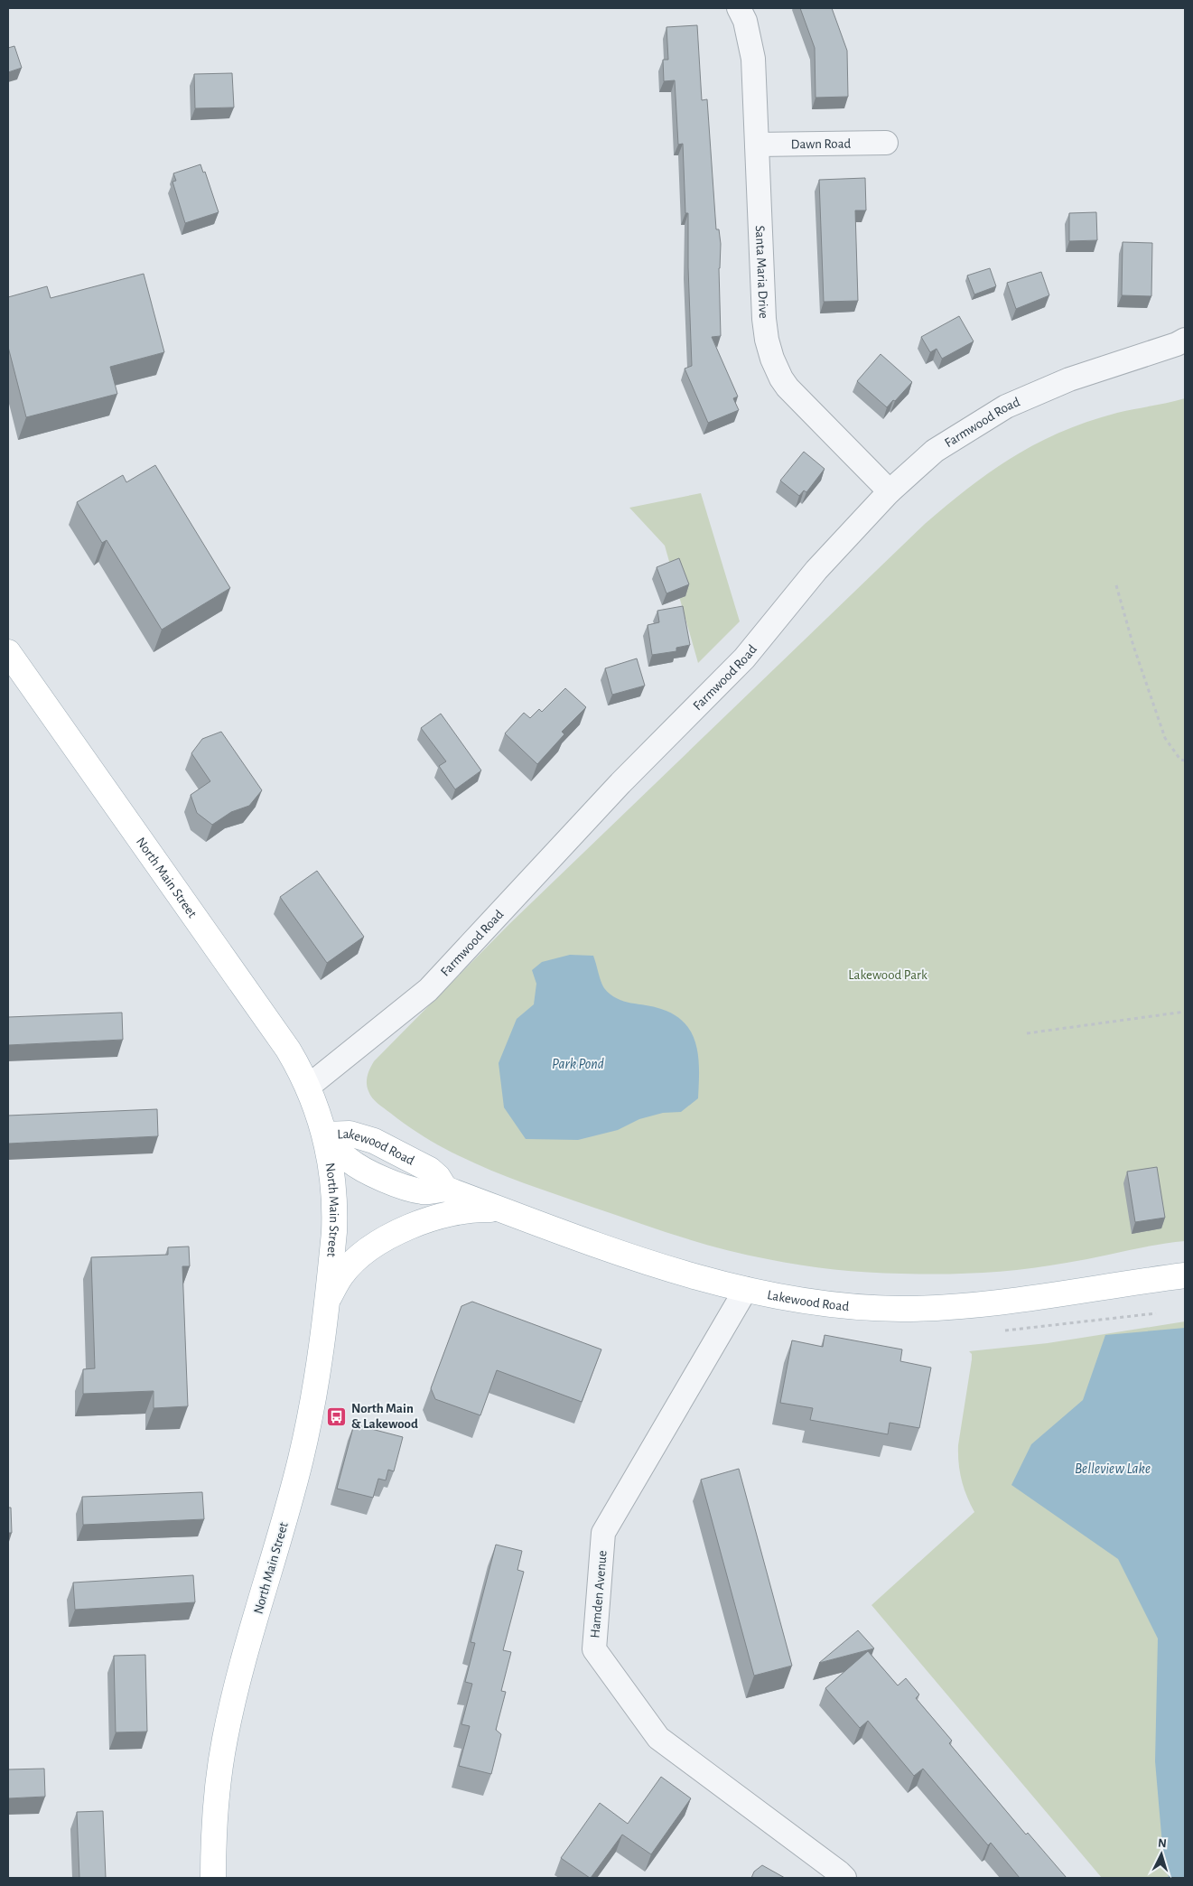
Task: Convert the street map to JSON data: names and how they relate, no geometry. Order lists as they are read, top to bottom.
{
  "streets": {
    "main road": ["North Main Street", "Lakewood Road"],
    "street": [
      "Dawn Road",
      "Santa Maria Drive",
      "Farmwood Road",
      "Hamden Avenue"
    ]
  },
  "crossings": [
    ["Dawn Road", "Santa Maria Drive"],
    ["Santa Maria Drive", "Farmwood Road"],
    ["Farmwood Road", "North Main Street"],
    ["North Main Street", "Lakewood Road"],
    ["Lakewood Road", "Hamden Avenue"]
  ],
  "water": ["Park Pond", "Belleview Lake"],
  "parks": ["Lakewood Park"],
  "places": {
    "bus stop": ["North Main & Lakewood"]
  },
  "north": "top"
}
